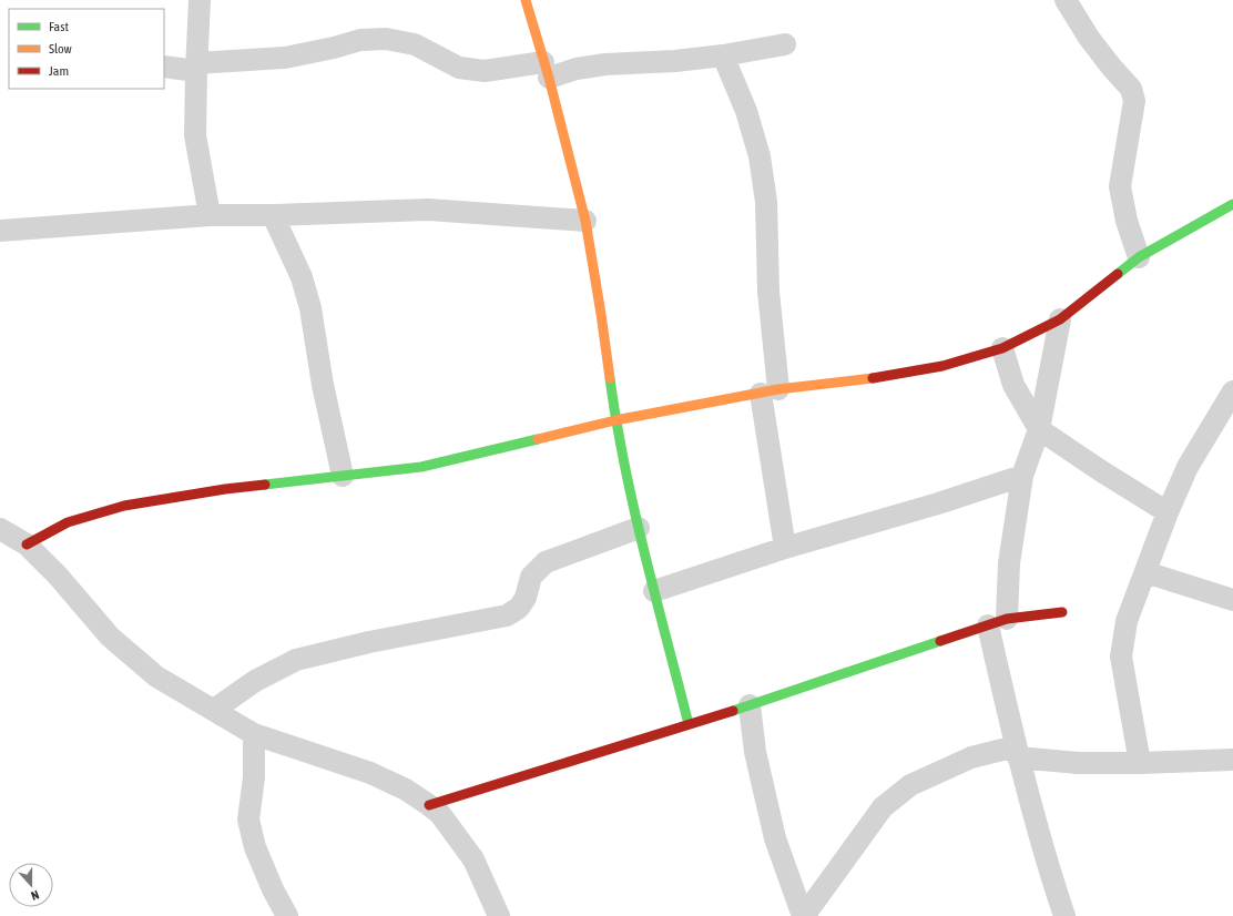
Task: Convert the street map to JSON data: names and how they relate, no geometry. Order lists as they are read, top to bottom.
{
  "legend": ["Fast", "Slow", "Jam"],
  "north": "bottom"
}
